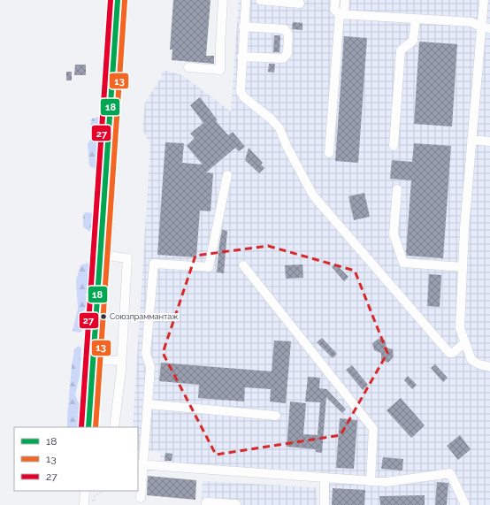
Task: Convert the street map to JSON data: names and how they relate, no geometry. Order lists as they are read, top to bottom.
{
  "places": ["Союзпраммантаж"],
  "lines": ["transit line 18", "transit line 27", "transit line 13"],
  "legend": ["18", "13", "27"]
}
